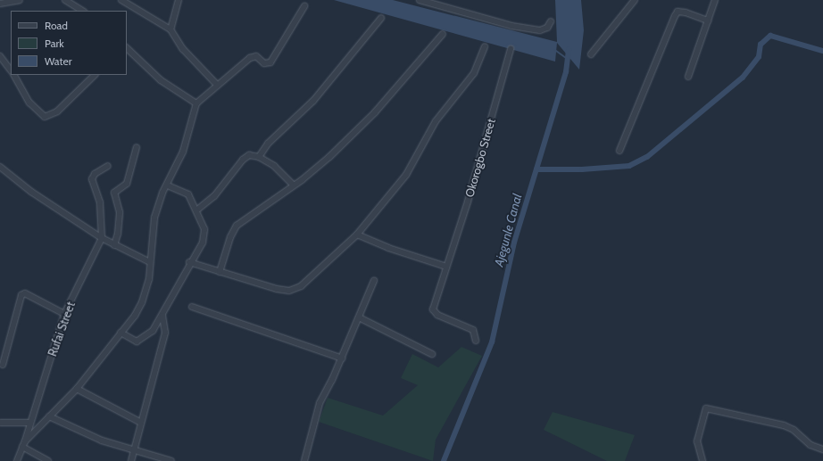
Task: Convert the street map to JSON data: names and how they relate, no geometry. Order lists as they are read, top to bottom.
{
  "streets": {
    "street": ["Okorogbo Street", "Rufai Street"]
  },
  "water": ["Ajegunle Canal"],
  "legend": ["Road", "Park", "Water"]
}
